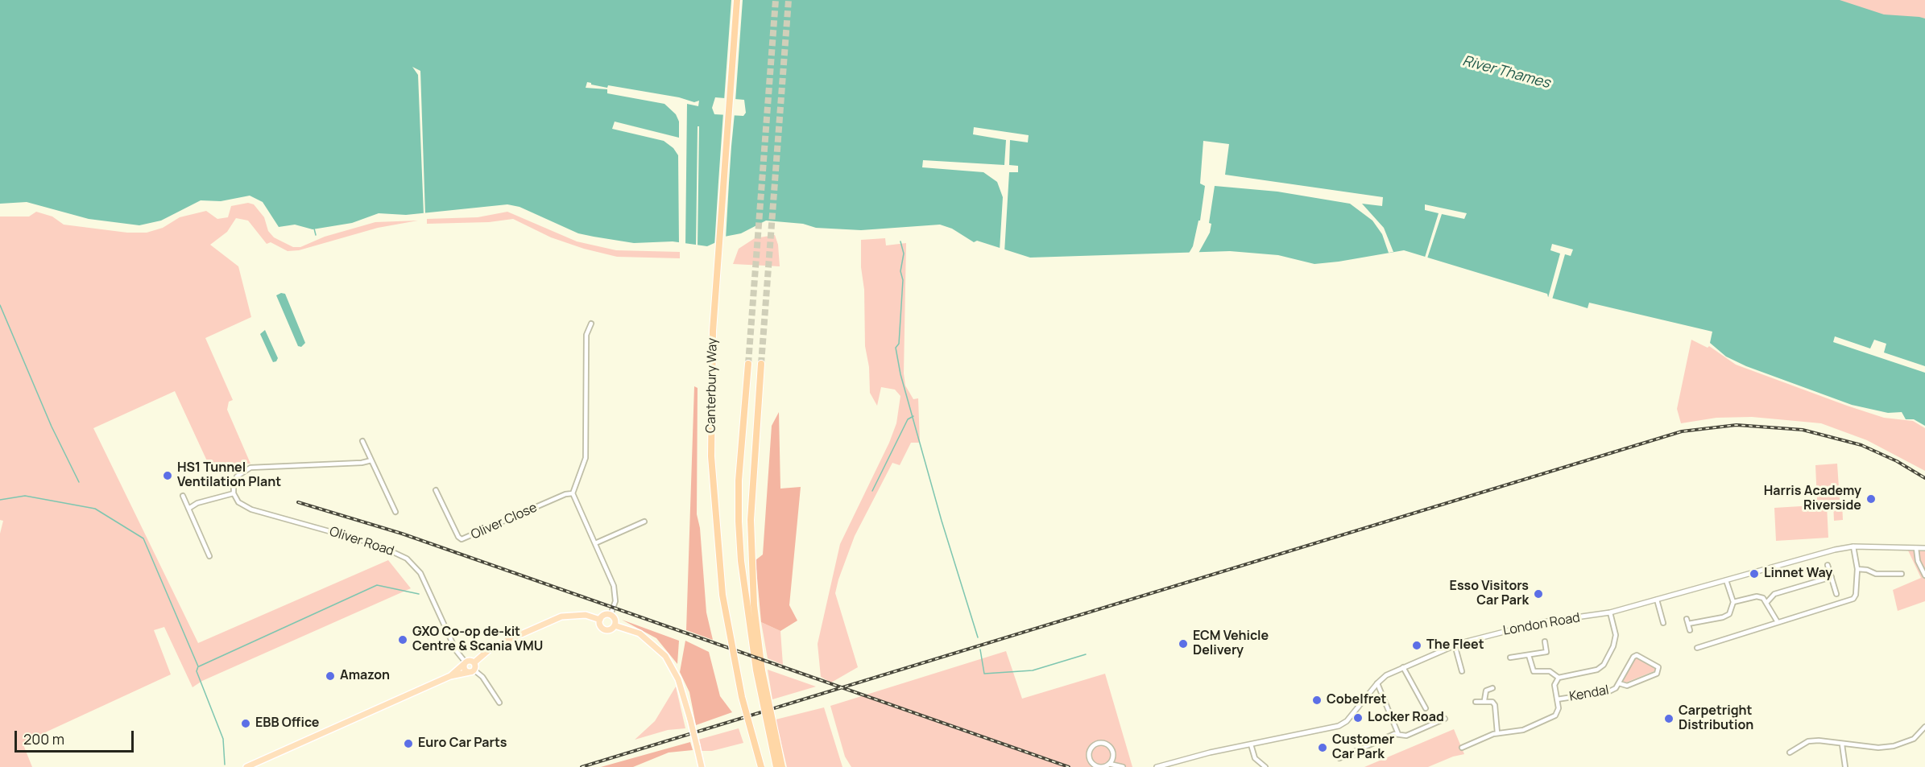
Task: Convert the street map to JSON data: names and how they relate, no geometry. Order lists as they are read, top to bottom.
{
  "streets": {
    "highway": ["Canterbury Way"],
    "street": [
      "Oliver Close",
      "Oliver Road",
      "London Road",
      "Kendal"
    ]
  },
  "water": ["River Thames"],
  "places": [
    "HS1 Tunnel Ventilation Plant",
    "Harris Academy Riverside",
    "Linnet Way",
    "Esso Visitors Car Park",
    "GXO Co-op de-kit Centre & Scania VMU",
    "ECM Vehicle Delivery",
    "The Fleet",
    "Amazon",
    "Cobelfret",
    "Locker Road",
    "Carpetright Distribution",
    "EBB Office",
    "Euro Car Parts",
    "Customer Car Park"
  ],
  "scale_bar": "200 m"
}
